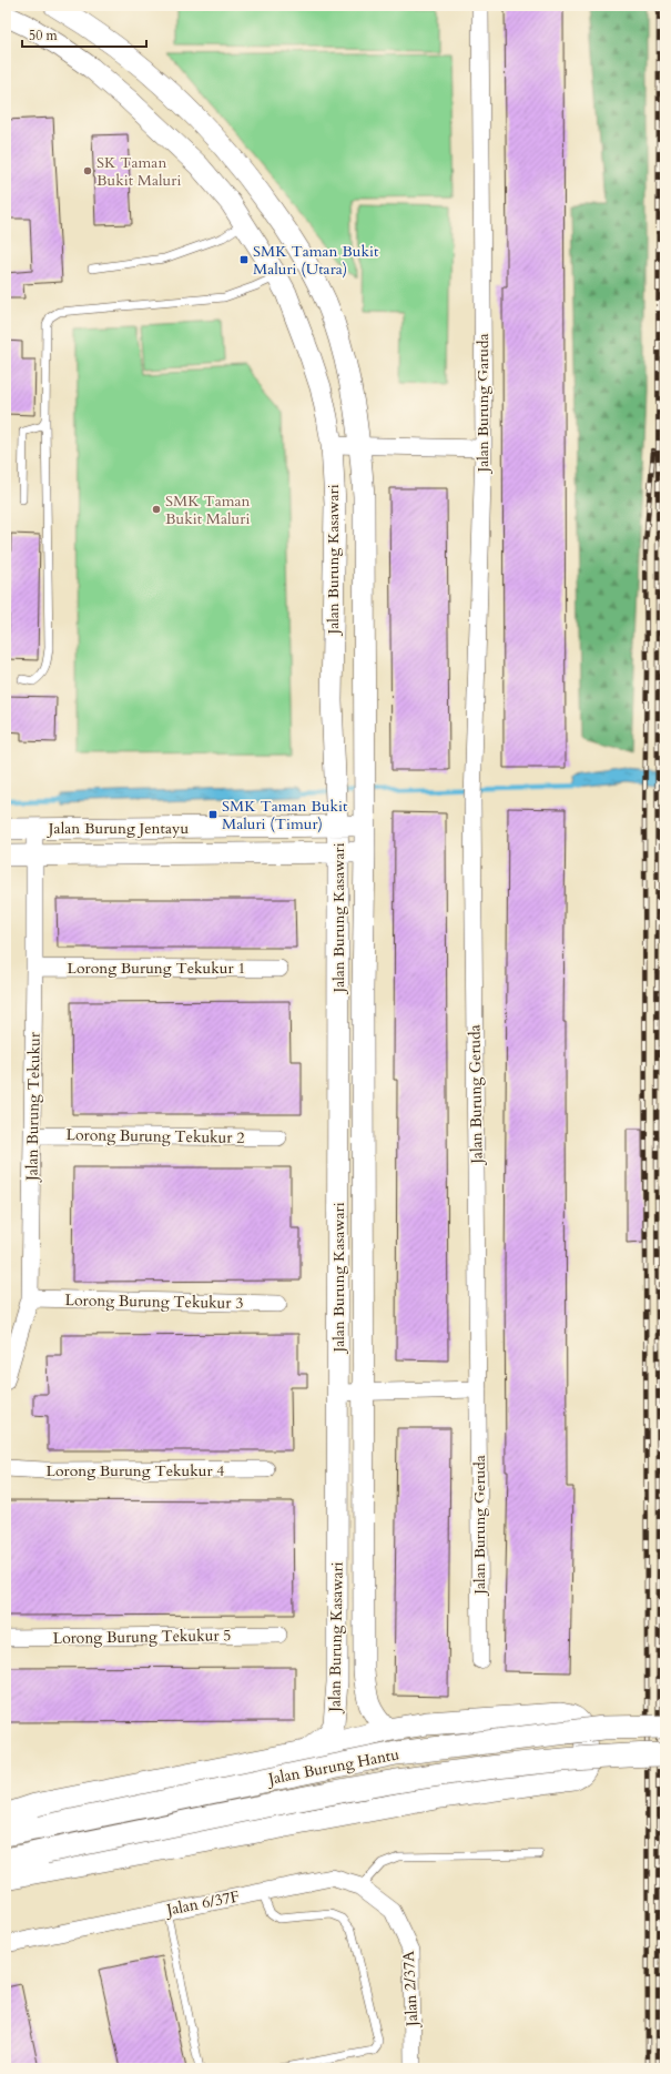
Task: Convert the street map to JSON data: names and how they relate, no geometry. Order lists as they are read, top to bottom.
{
  "streets": {
    "main road": ["Jalan Burung Hantu"],
    "street": [
      "Jalan Burung Garuda",
      "Jalan Burung Kasawari",
      "Jalan Burung Jentayu",
      "Lorong Burung Tekukur 1",
      "Jalan Burung Geruda",
      "Jalan Burung Tekukur",
      "Lorong Burung Tekukur 2",
      "Lorong Burung Tekukur 3",
      "Lorong Burung Tekukur 4",
      "Lorong Burung Tekukur 5",
      "Jalan 6/37F",
      "Jalan 2/37A"
    ]
  },
  "crossings": [
    ["Jalan Burung Garuda", "Jalan Burung Geruda"],
    ["Jalan Burung Kasawari", "Jalan Burung Jentayu"],
    ["Jalan Burung Jentayu", "Jalan Burung Tekukur"],
    ["Lorong Burung Tekukur 1", "Jalan Burung Tekukur"],
    ["Jalan Burung Tekukur", "Lorong Burung Tekukur 2"],
    ["Jalan Burung Tekukur", "Lorong Burung Tekukur 3"],
    ["Jalan 6/37F", "Jalan 2/37A"]
  ],
  "places": {
    "other": ["SK Taman Bukit Maluri", "SMK Taman Bukit Maluri"],
    "transit": ["SMK Taman Bukit Maluri (Utara)", "SMK Taman Bukit Maluri (Timur)"]
  },
  "scale_bar": "50 m"
}
